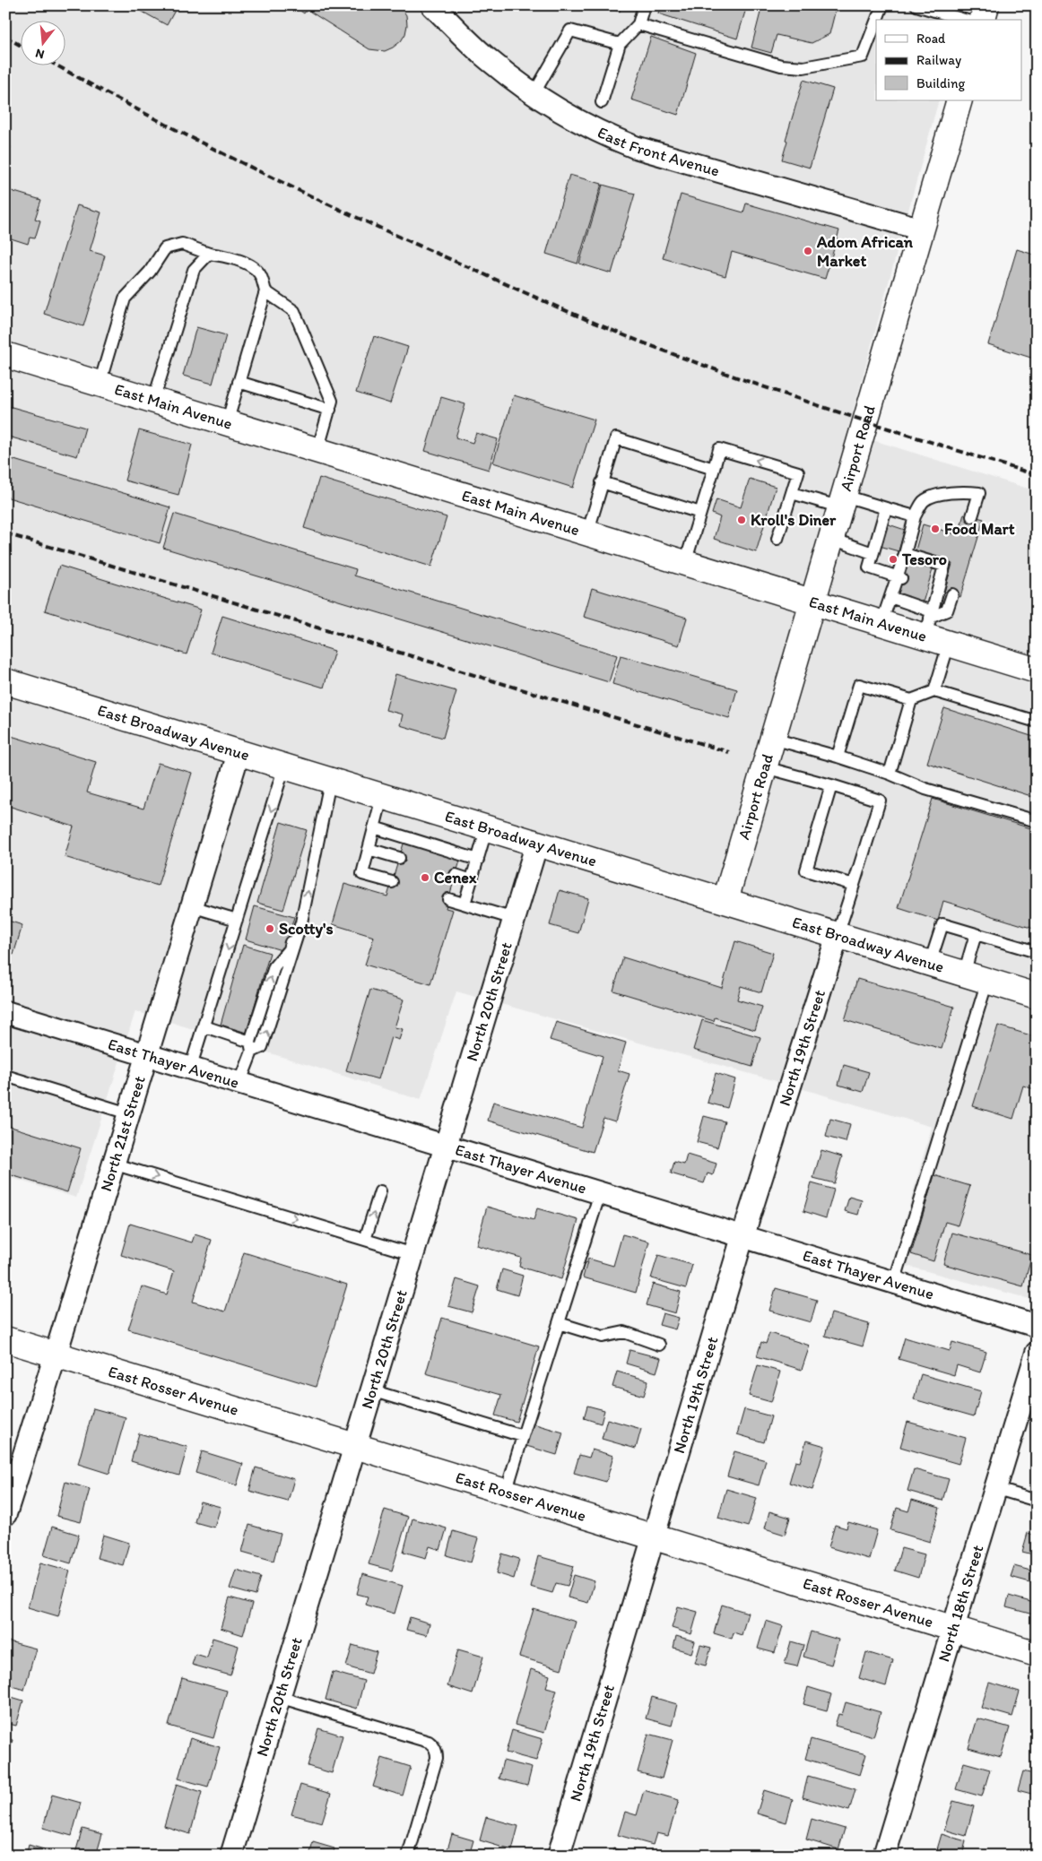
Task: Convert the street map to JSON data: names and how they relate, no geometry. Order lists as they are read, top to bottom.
{
  "streets": {
    "street": [
      "East Front Avenue",
      "East Main Avenue",
      "Airport Road",
      "East Broadway Avenue",
      "North 20th Street",
      "North 19th Street",
      "East Thayer Avenue",
      "North 21st Street",
      "East Rosser Avenue",
      "North 18th Street"
    ]
  },
  "crossings": [
    ["East Front Avenue", "Airport Road"],
    ["East Main Avenue", "Airport Road"],
    ["Airport Road", "East Broadway Avenue"],
    ["East Broadway Avenue", "North 20th Street"],
    ["East Broadway Avenue", "North 19th Street"],
    ["East Broadway Avenue", "North 21st Street"],
    ["North 20th Street", "East Thayer Avenue"],
    ["North 20th Street", "East Rosser Avenue"],
    ["North 19th Street", "East Thayer Avenue"],
    ["North 19th Street", "East Rosser Avenue"],
    ["East Thayer Avenue", "North 21st Street"],
    ["North 21st Street", "East Rosser Avenue"],
    ["East Rosser Avenue", "North 18th Street"]
  ],
  "places": [
    "Adom African Market",
    "Kroll's Diner",
    "Food Mart",
    "Tesoro",
    "Cenex",
    "Scotty's"
  ],
  "legend": ["Road", "Railway", "Building"],
  "north": "bottom"
}
